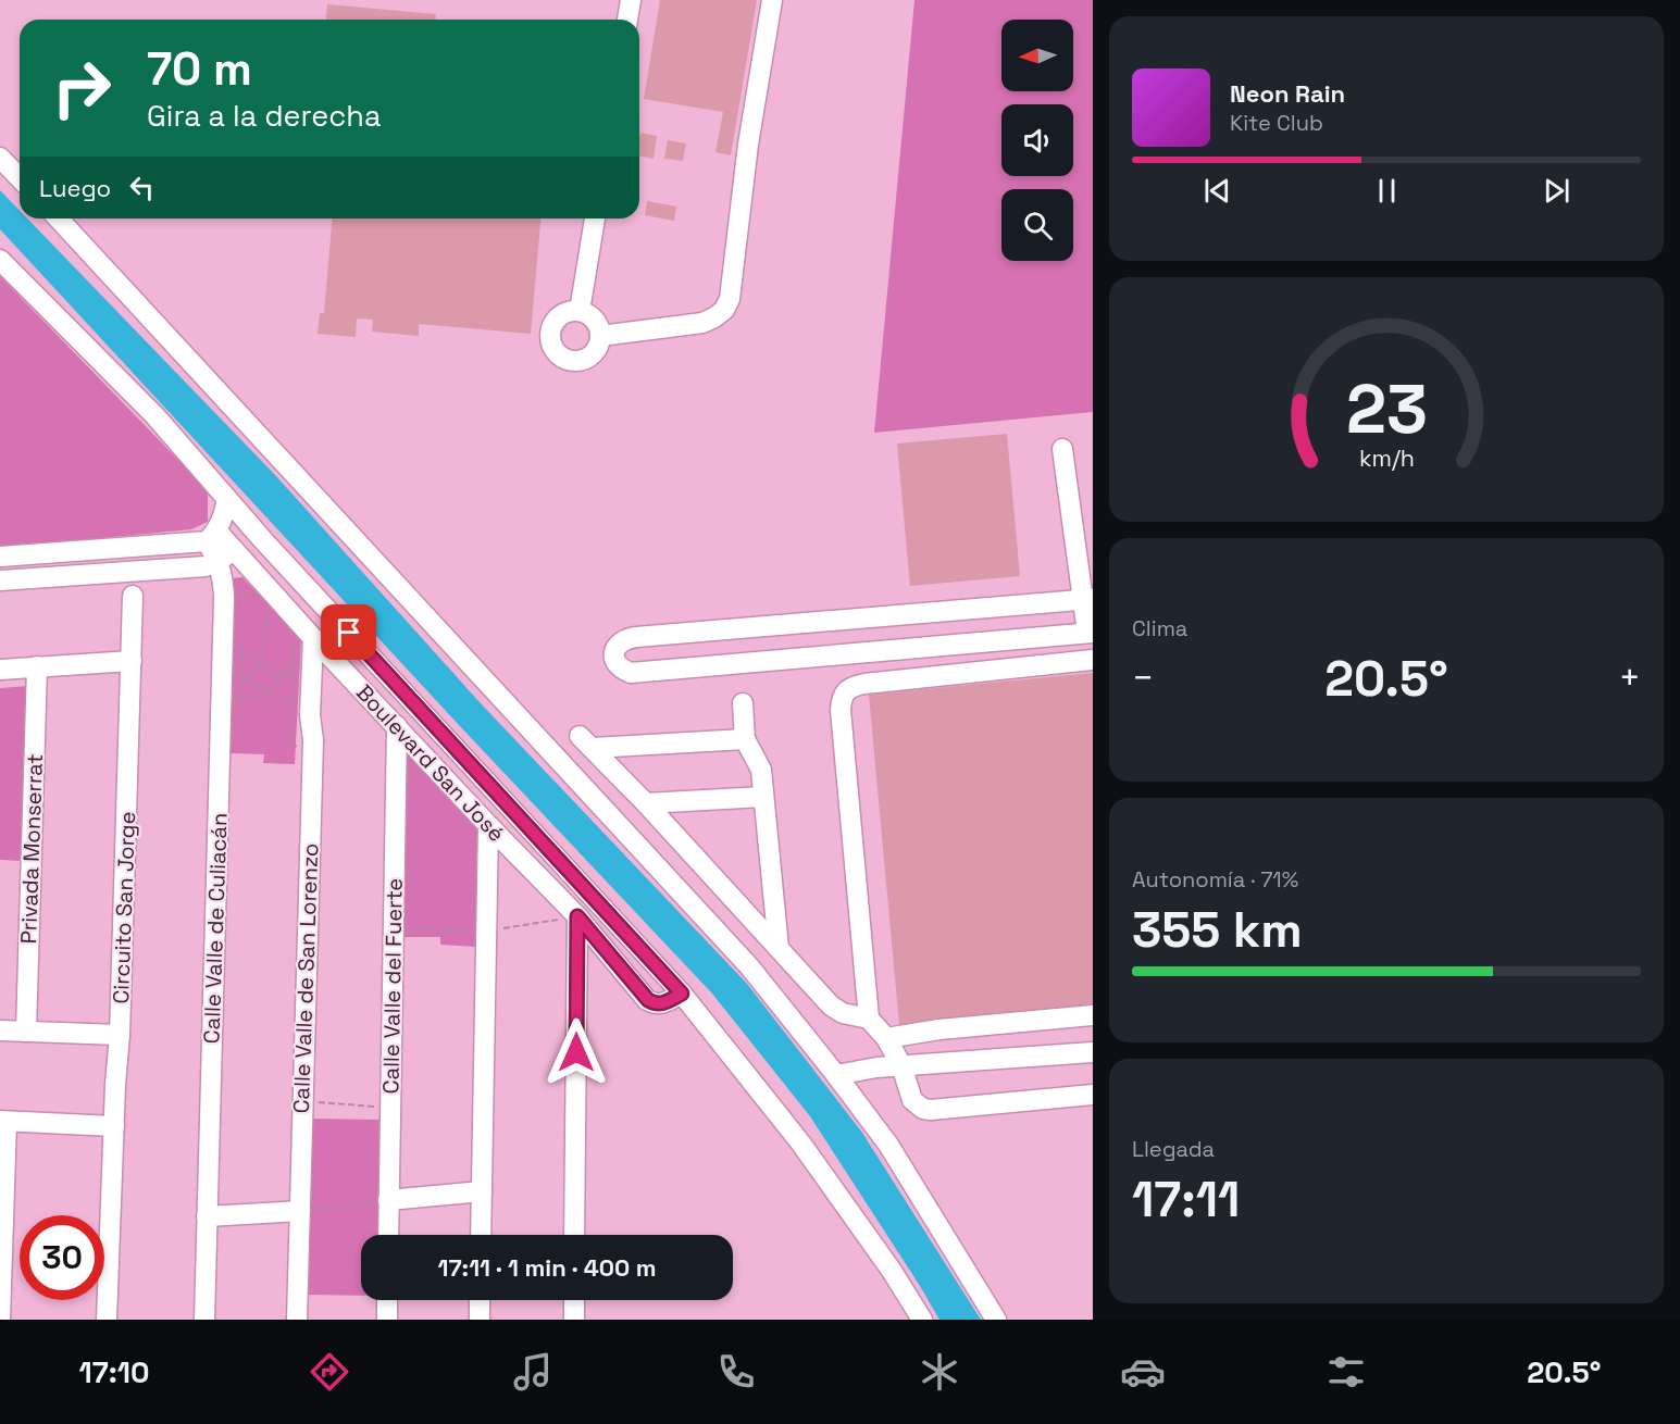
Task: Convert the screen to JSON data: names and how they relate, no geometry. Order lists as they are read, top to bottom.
{
  "streets": {
    "street": [
      "Boulevard San José",
      "Privada Monserrat",
      "Circuito San Jorge",
      "Calle Valle de Culiacán",
      "Calle Valle de San Lorenzo",
      "Calle Valle del Fuerte"
    ]
  },
  "crossings": [
    ["Boulevard San José", "Calle Valle de Culiacán"],
    ["Boulevard San José", "Calle Valle de San Lorenzo"],
    ["Boulevard San José", "Calle Valle del Fuerte"],
    ["Privada Monserrat", "Circuito San Jorge"]
  ],
  "north": "left",
  "page": {
    "turn": ["70 m", "Gira a la derecha"],
    "song": ["Neon Rain", "Kite Club"],
    "then": "Luego",
    "tile": [
      "Clima",
      ["Autonomía · 71%", "355 km"],
      ["Llegada", "17:11"]
    ],
    "heat": ["−", "20.5°", "+"],
    "limit": "30",
    "trip": "17:11 · 1 min · 400 m",
    "tabs": ["17:10", "20.5°"],
    "gauge": ["23", "km/h"]
  }
}
